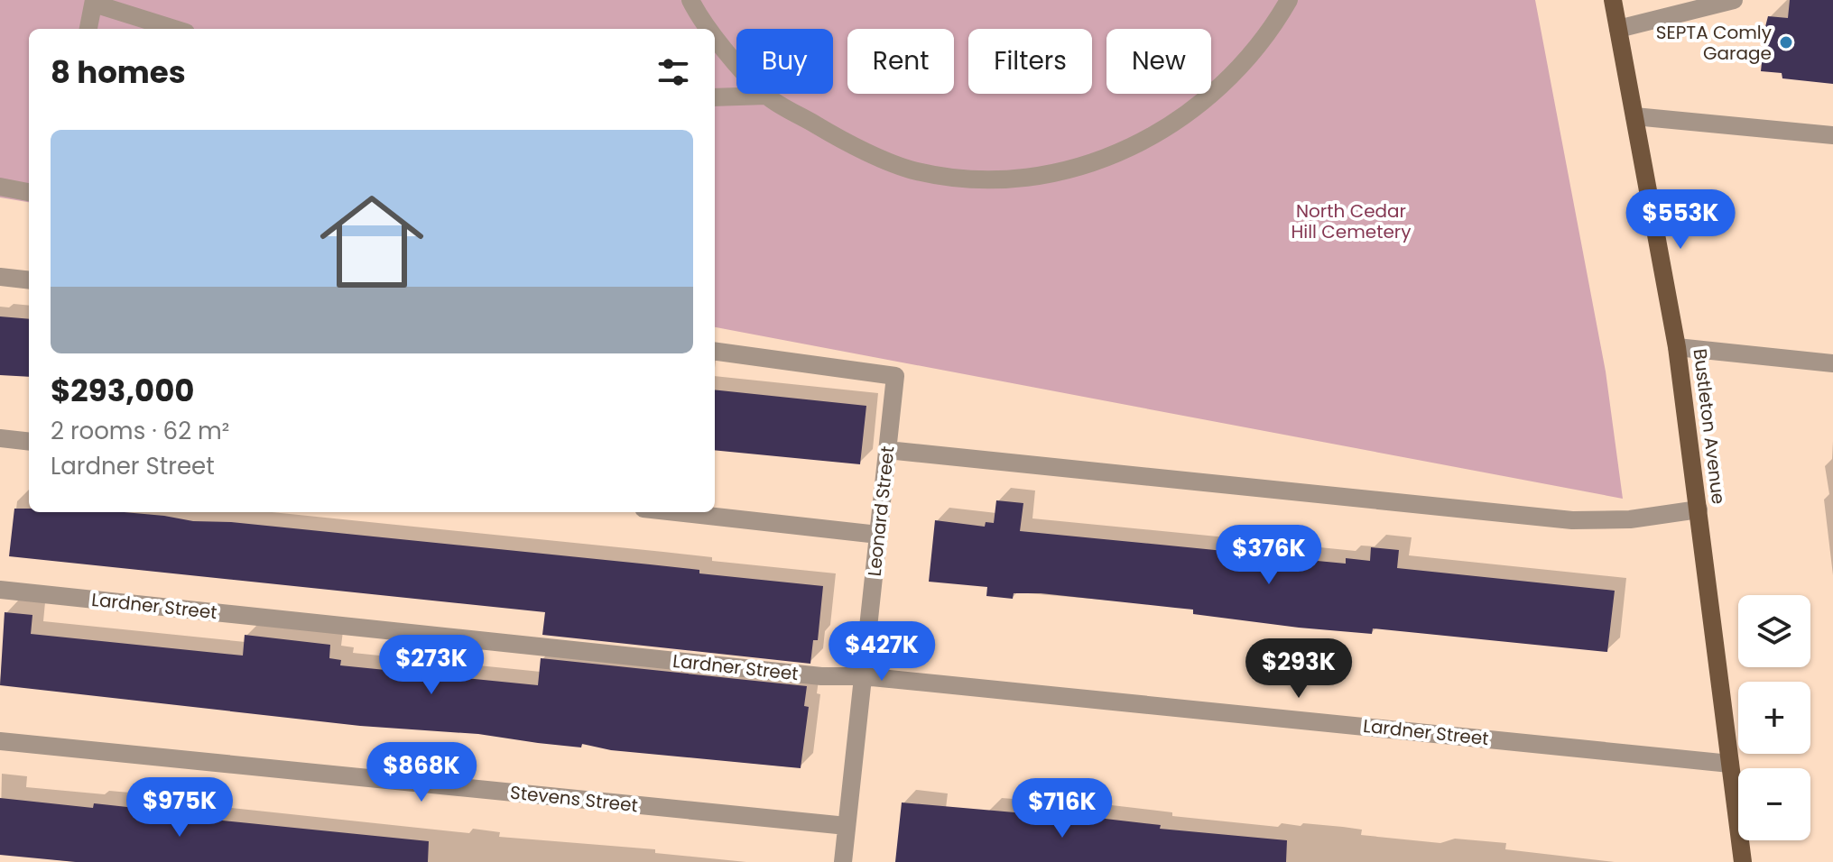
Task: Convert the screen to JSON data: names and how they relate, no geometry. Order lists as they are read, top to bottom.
{
  "streets": {
    "main road": ["Bustleton Avenue"],
    "street": ["Leonard Street", "Lardner Street", "Stevens Street"]
  },
  "crossings": [
    ["Bustleton Avenue", "Lardner Street"],
    ["Leonard Street", "Lardner Street"],
    ["Leonard Street", "Stevens Street"]
  ],
  "parks": ["North Cedar Hill Cemetery"],
  "places": ["SEPTA Comly Garage"],
  "page": {
    "chip": [
      "Buy",
      "Rent",
      "Filters",
      "New"
    ],
    "heading": "8 homes",
    "list": [
      {
        "name": "$293,000",
        "note": "2 rooms · 62 m² · Lardner Street"
      }
    ],
    "price": [
      "$553K",
      "$376K",
      "$427K",
      "$273K",
      "$293K",
      "$868K",
      "$975K",
      "$716K"
    ],
    "map_buttons": ["+", "−"]
  }
}
